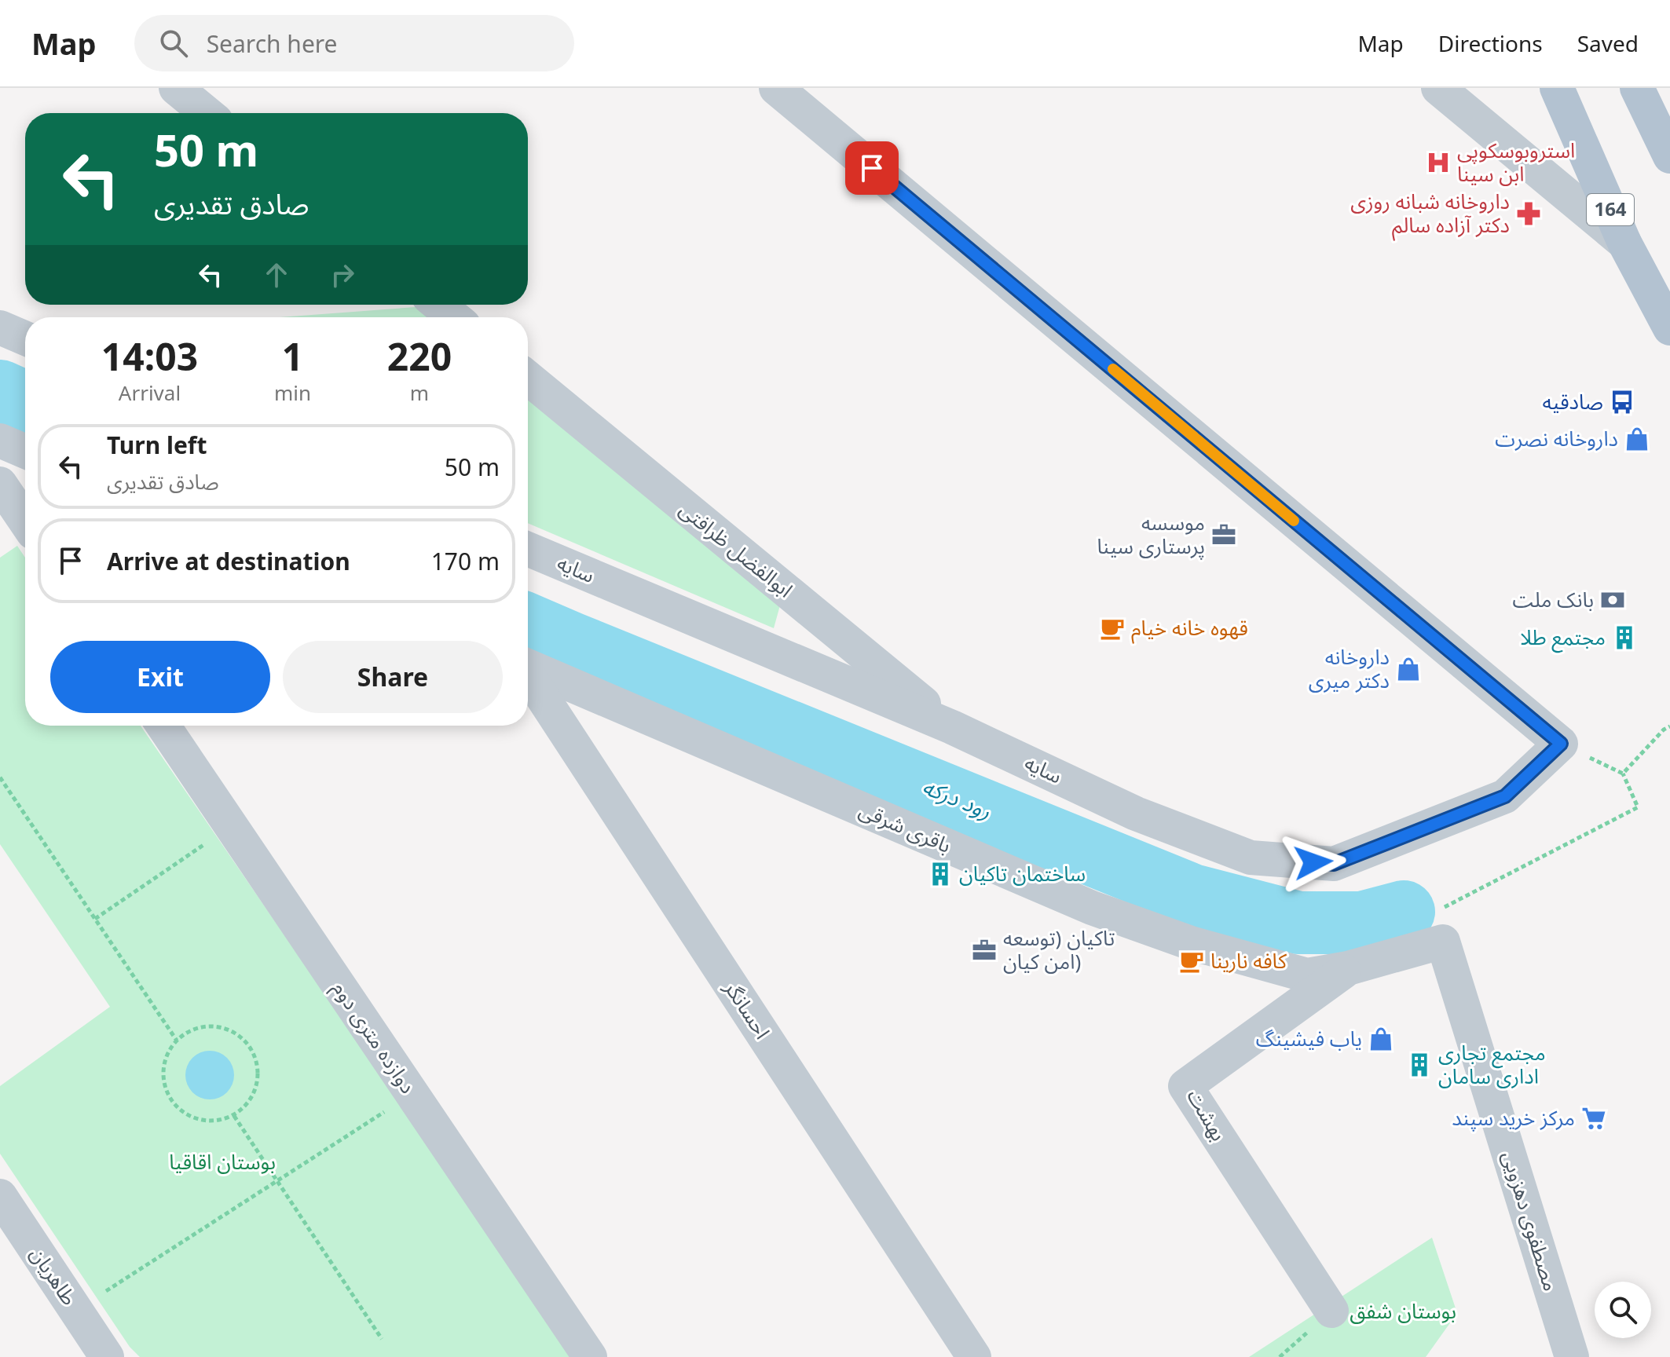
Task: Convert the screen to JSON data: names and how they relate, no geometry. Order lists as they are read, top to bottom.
{
  "streets": {
    "main road": ["164"],
    "street": [
      "ابوالفضل ظرافتی",
      "سایه",
      "باقری شرقی",
      "احسانگر",
      "دوازده متری دوم",
      "بهشت",
      "مصطفوی دهزویی",
      "طاهریان"
    ]
  },
  "crossings": [
    ["ابوالفضل ظرافتی", "سایه"],
    ["باقری شرقی", "بهشت"],
    ["باقری شرقی", "مصطفوی دهزویی"]
  ],
  "water": ["رود درکه"],
  "parks": ["بوستان اقاقیا", "بوستان شفق"],
  "places": {
    "hospital": ["استروبوسکوپی ابن سینا"],
    "pharmacy": ["داروخانه شبانه روزی دکتر آزاده سالم"],
    "bus stop": ["صادقیه"],
    "shop": ["داروخانه نصرت", "داروخانه دکتر میری", "یاب فیشینگ"],
    "office": ["موسسه پرستاری سینا", "تاکیان (توسعه امن کیان)"],
    "bank": ["بانک ملت"],
    "cafe": ["قهوه خانه خیام", "کافه نارینا"],
    "building": ["مجتمع طلا", "ساختمان تاکیان", "مجتمع تجاری اداری سامان"],
    "supermarket": ["مرکز خرید سپند"]
  },
  "page": {
    "header": "Map",
    "search": "Search here",
    "nav": ["Map", "Directions", "Saved"],
    "turn": ["50 m", "صادق تقدیری"],
    "eta": [
      "14:03",
      "Arrival",
      "1",
      "min",
      "220",
      "m"
    ],
    "list": [
      {
        "name": "Turn left",
        "note": "صادق تقدیری",
        "value": "50 m"
      },
      {
        "name": "Arrive at destination",
        "value": "170 m"
      }
    ],
    "buttons": ["Exit", "Share"]
  }
}
